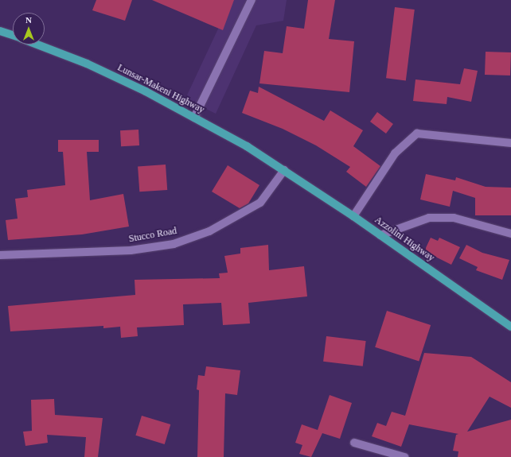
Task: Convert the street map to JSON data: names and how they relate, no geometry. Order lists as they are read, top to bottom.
{
  "streets": {
    "main road": ["Lunsar-Makeni Highway", "Azzolini Highway"],
    "street": ["Stucco Road"]
  },
  "crossings": [
    ["Lunsar-Makeni Highway", "Stucco Road"],
    ["Lunsar-Makeni Highway", "Azzolini Highway"],
    ["Stucco Road", "Azzolini Highway"]
  ],
  "north": "top"
}
